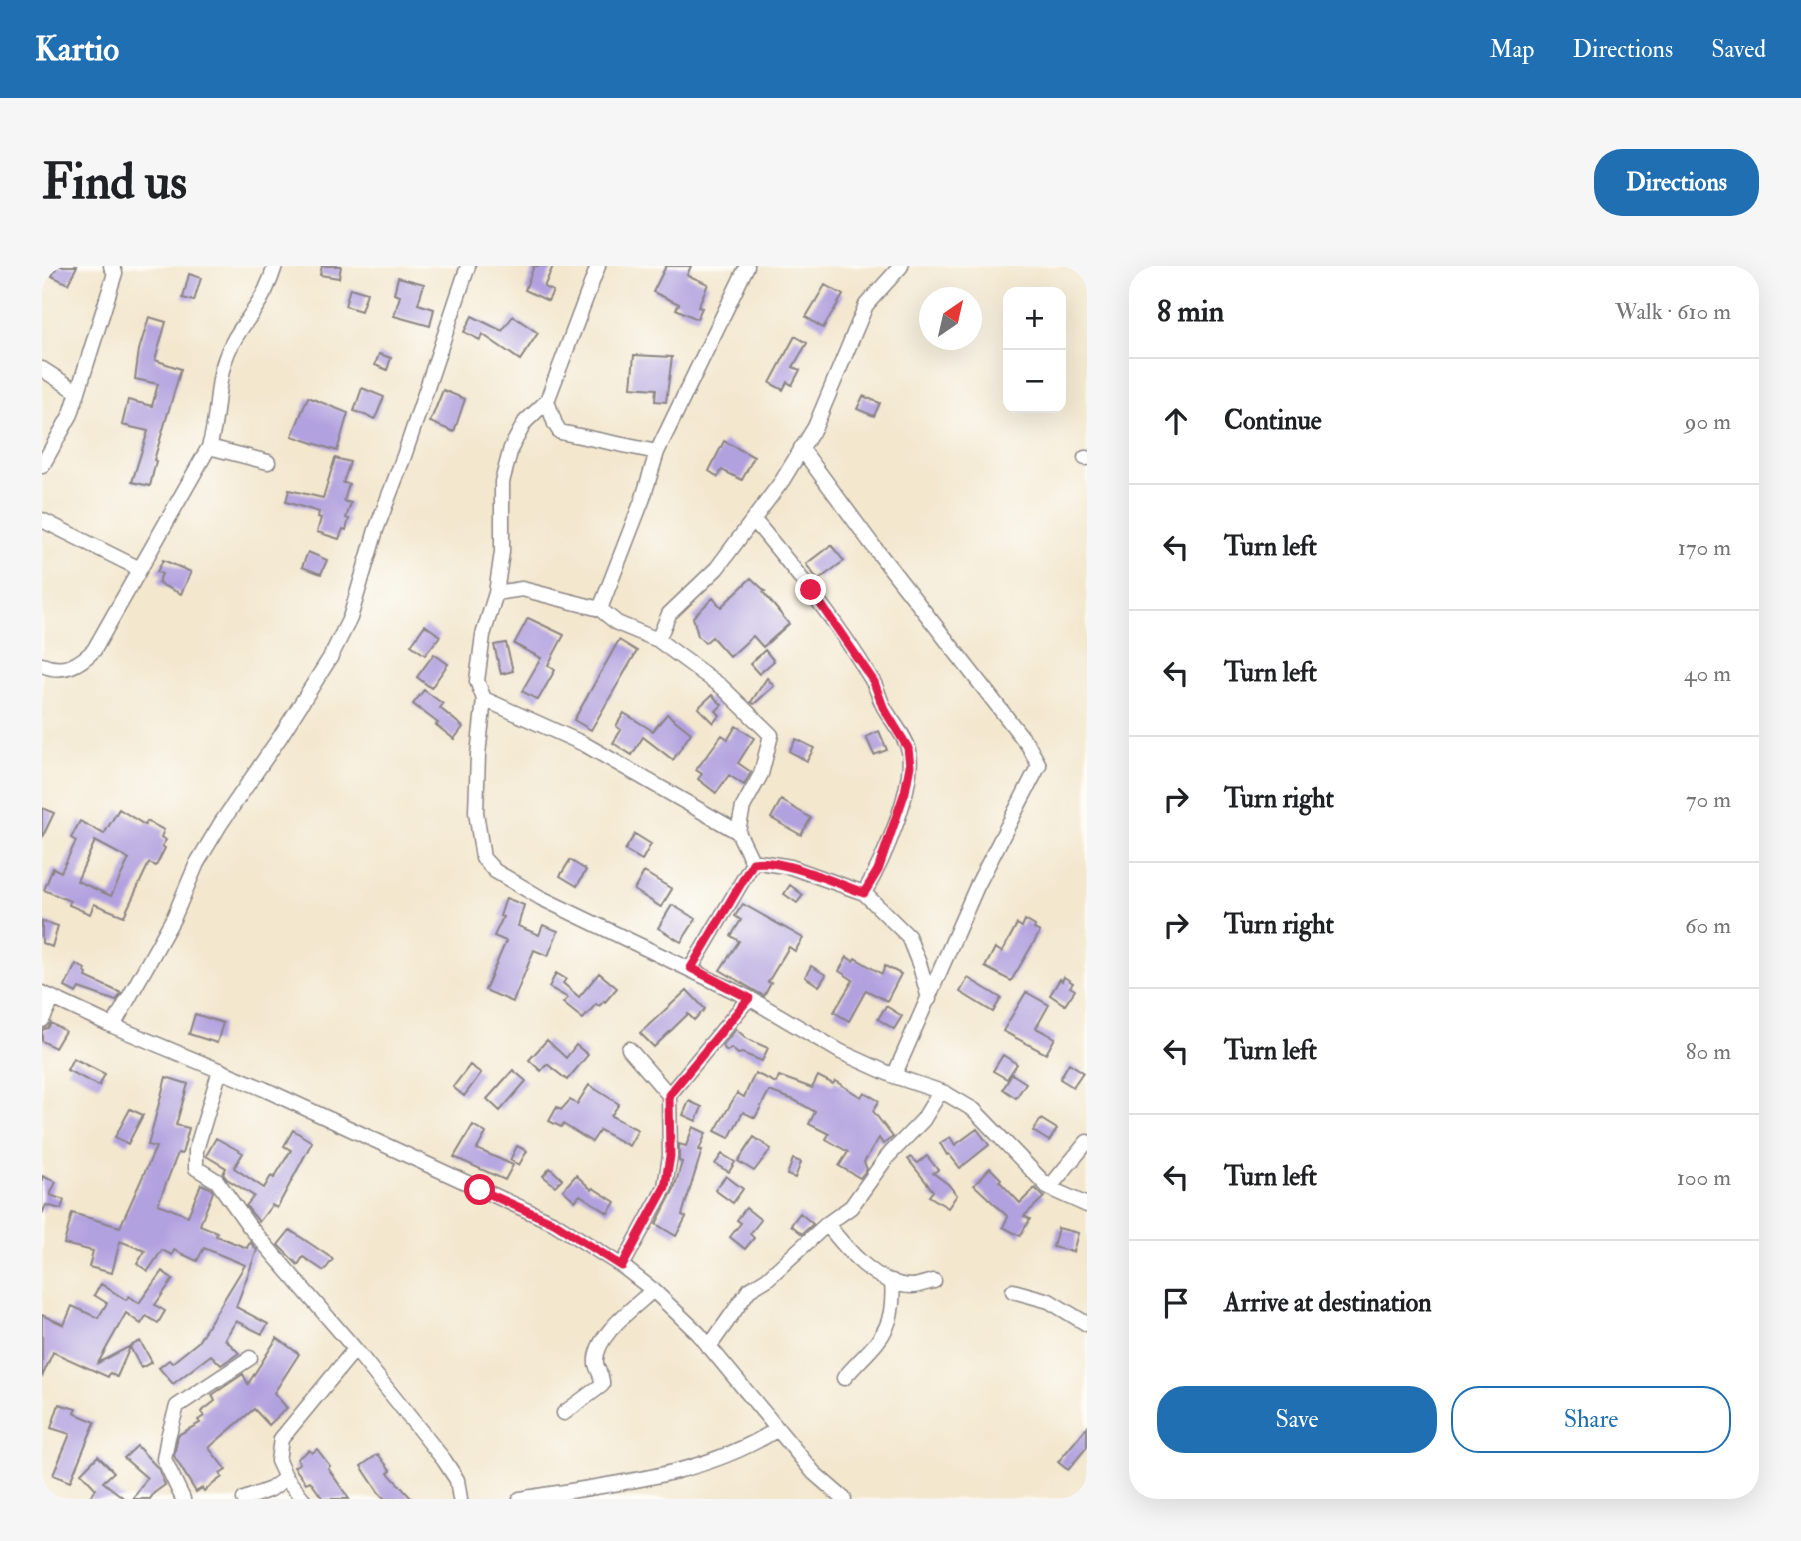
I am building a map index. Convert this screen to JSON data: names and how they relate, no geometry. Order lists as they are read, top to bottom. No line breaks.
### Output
{"north":"top right","page":{"header":"Kartio","nav":["Map","Directions","Saved"],"buttons":["Directions",["Save","Share"]],"title":"Find us","heading":["8 min","Walk · 610 m"],"map_buttons":["+","−"],"list":[["Continue","90 m"],["Turn left","170 m"],["Turn left","40 m"],["Turn right","70 m"],["Turn right","60 m"],["Turn left","80 m"],["Turn left","100 m"],"Arrive at destination"]}}
